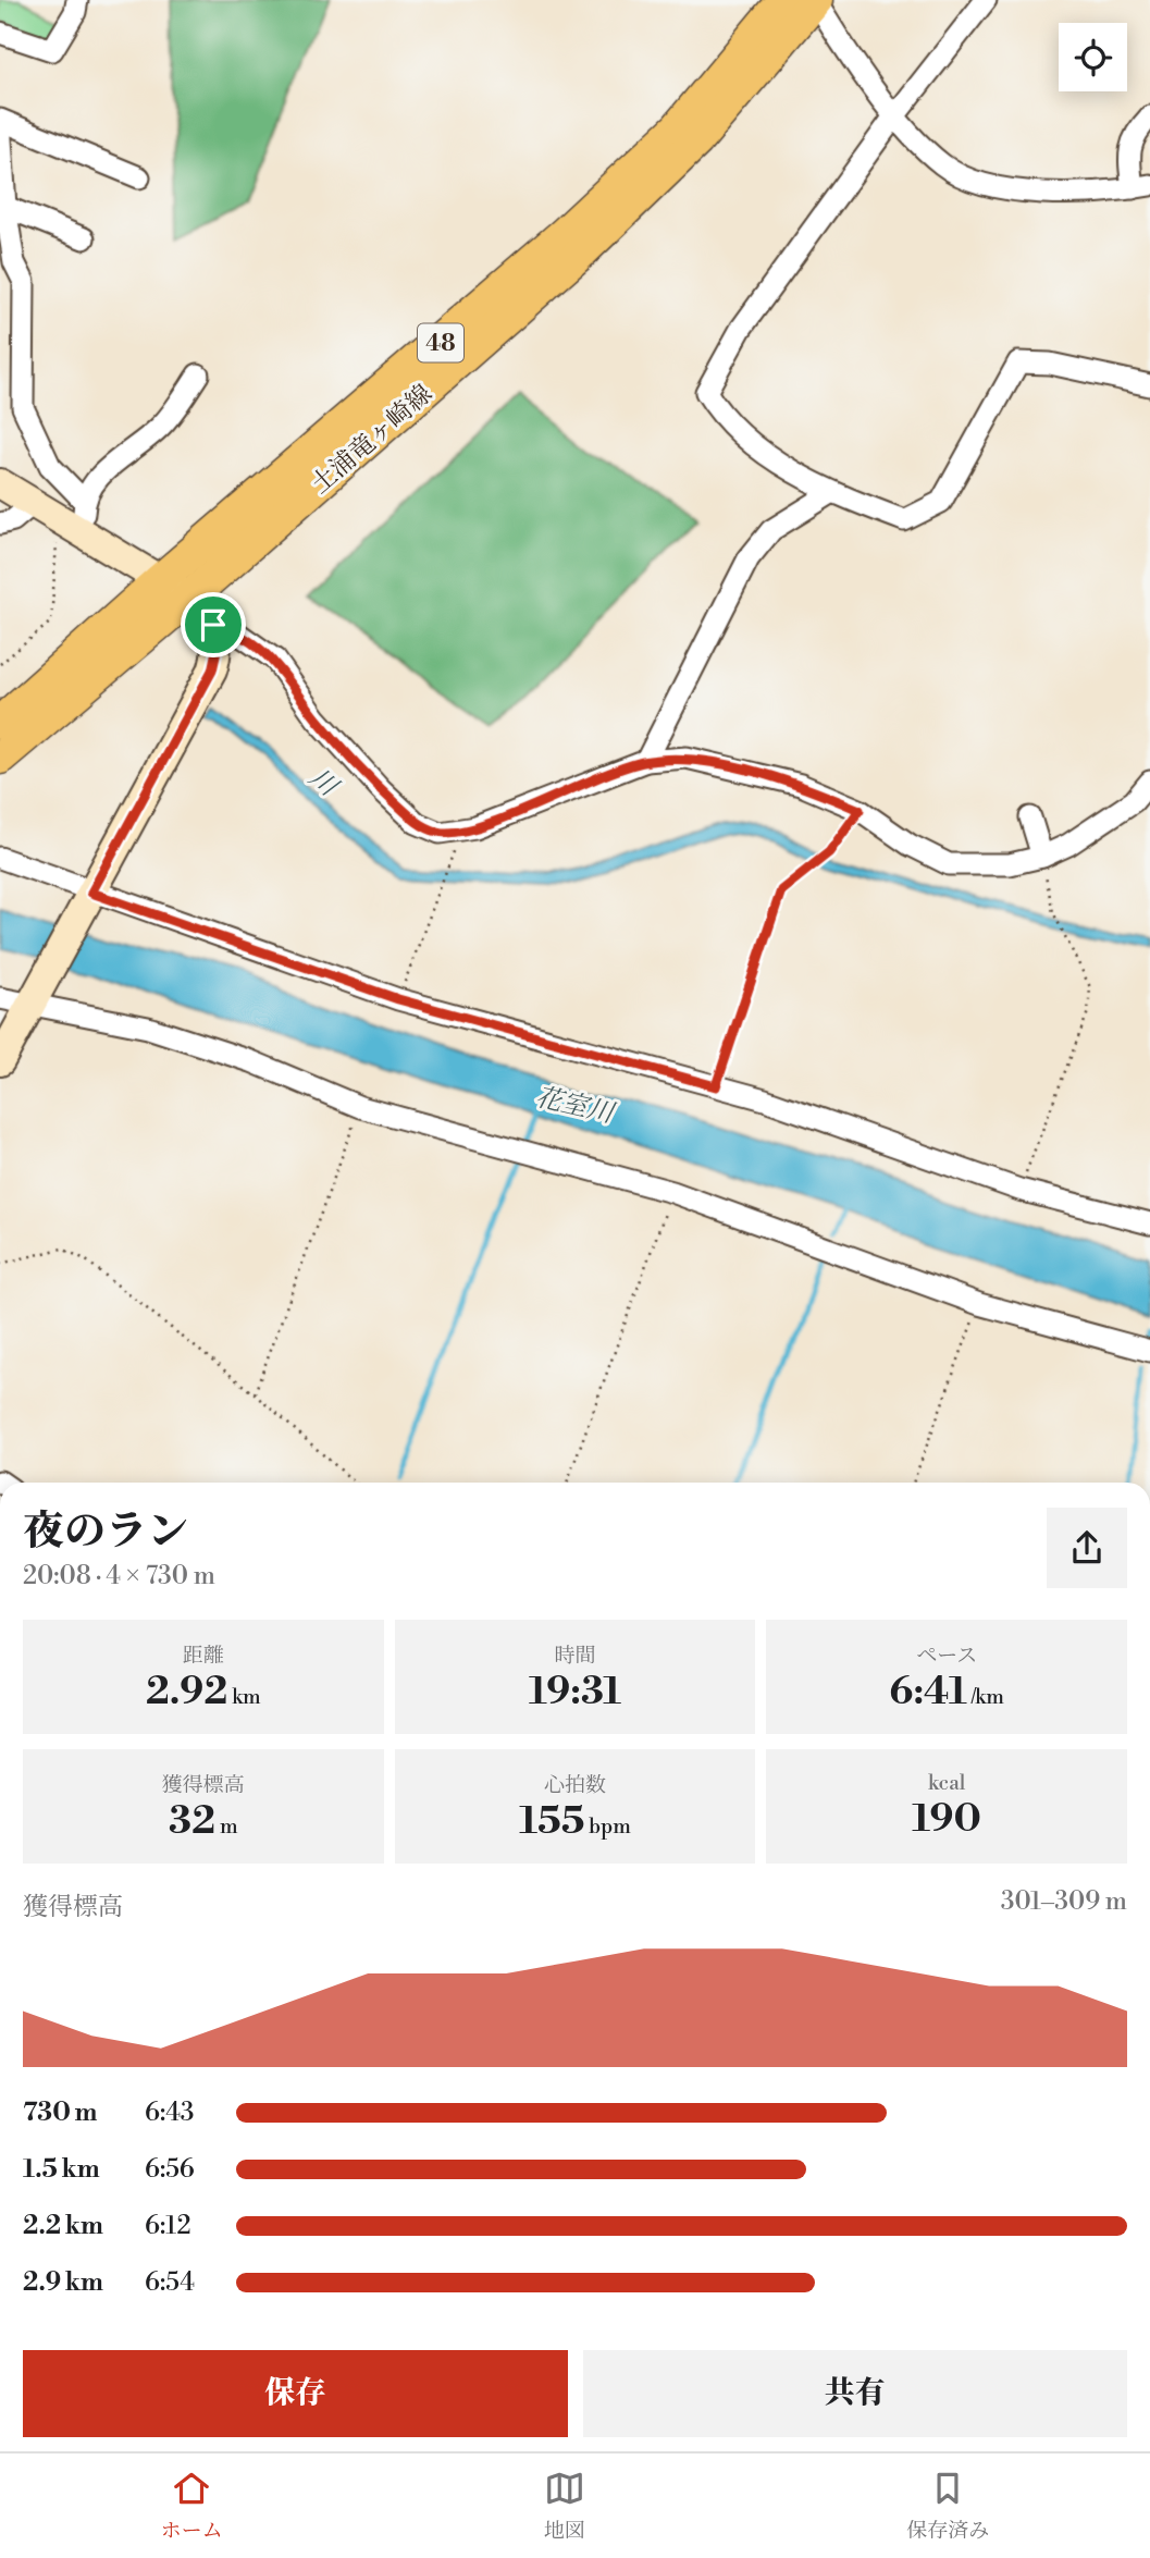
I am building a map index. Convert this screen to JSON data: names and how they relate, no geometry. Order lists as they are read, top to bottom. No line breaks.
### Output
{"streets":{"main road":["48","土浦竜ヶ崎線"]},"water":["川","花室川"],"page":{"heading":["夜のラン","20:08 · 4 × 730 m"],"stats":[["距離","2.92 km"],["時間","19:31"],["ペース","6:41 /km"],["獲得標高","32 m"],["心拍数","155 bpm"],["kcal","190"]],"chart":["獲得標高","301–309 m"],"list":[{"name":"730 m","note":"6:43"},{"name":"1.5 km","note":"6:56"},{"name":"2.2 km","note":"6:12"},{"name":"2.9 km","note":"6:54"}],"buttons":["保存","共有"],"tabs":["ホーム","地図","保存済み"]}}
